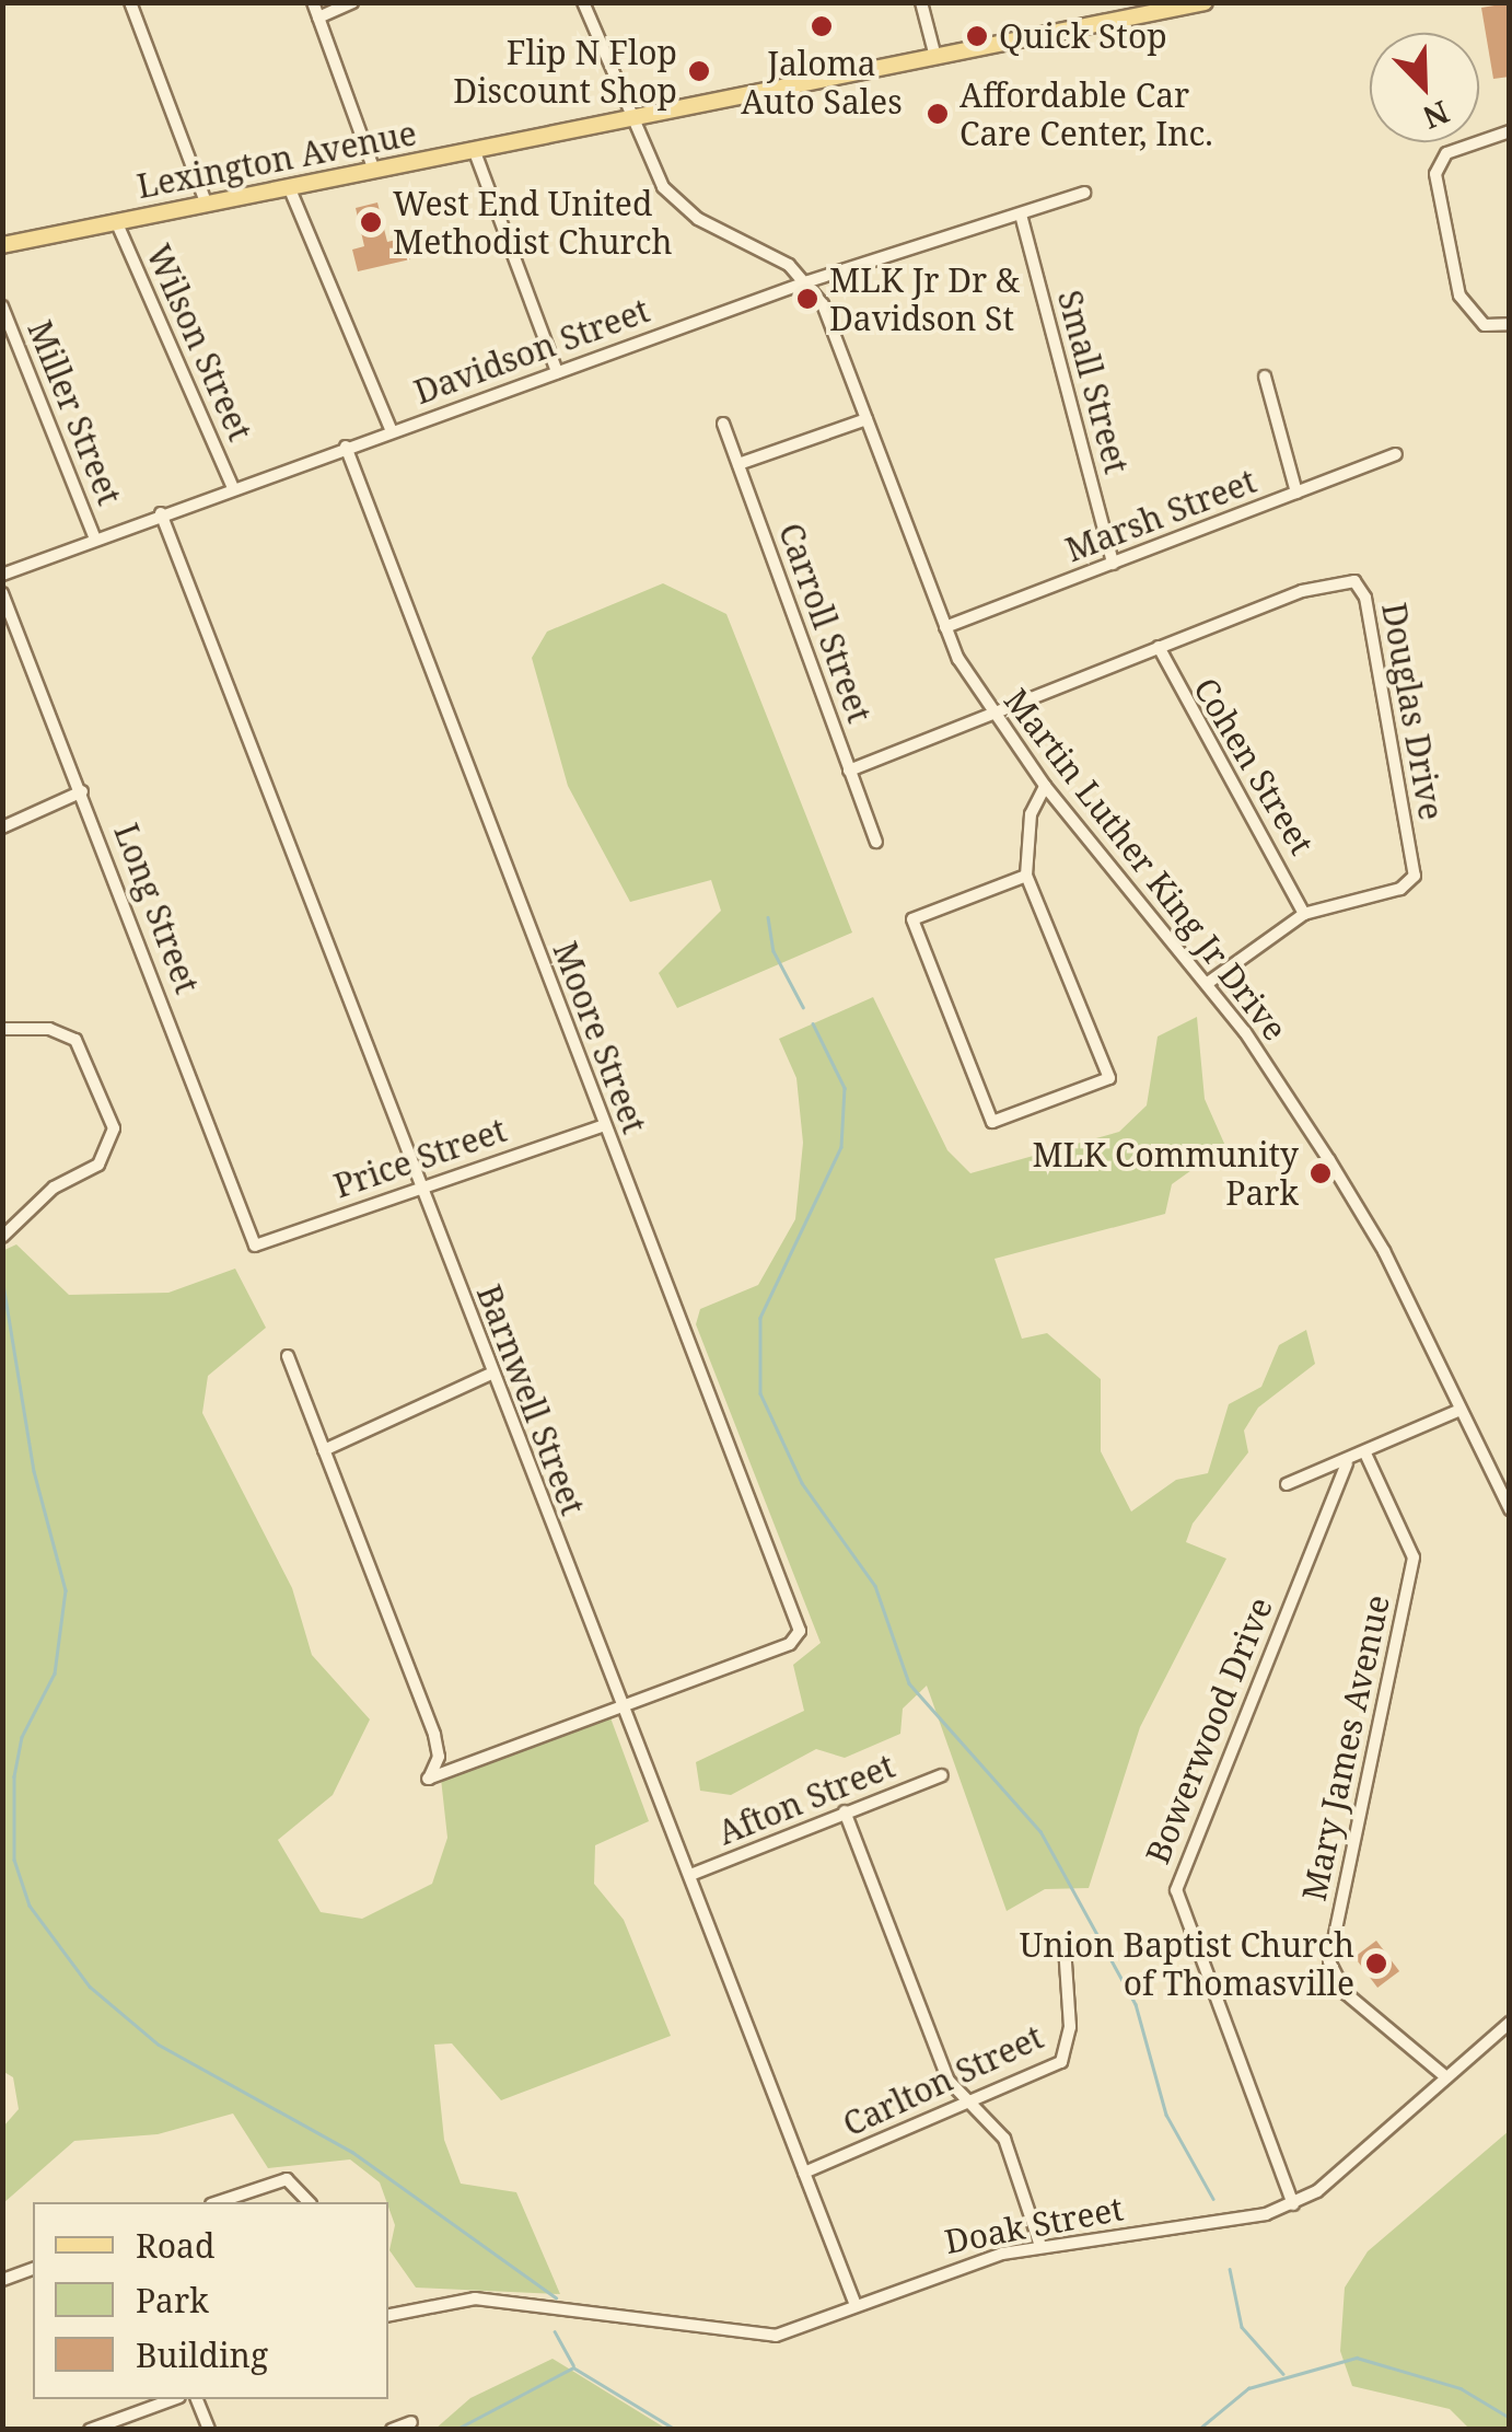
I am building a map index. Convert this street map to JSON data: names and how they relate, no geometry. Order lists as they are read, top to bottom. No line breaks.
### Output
{"streets":{"main road":["Lexington Avenue"],"street":["Wilson Street","Davidson Street","Small Street","Miller Street","Marsh Street","Carroll Street","Douglas Drive","Cohen Street","Martin Luther King Jr Drive","Long Street","Moore Street","Price Street","Barnwell Street","Bowerwood Drive","Mary James Avenue","Afton Street","Carlton Street","Doak Street"]},"crossings":[["Lexington Avenue","Wilson Street"],["Wilson Street","Davidson Street"],["Davidson Street","Small Street"],["Davidson Street","Miller Street"],["Davidson Street","Martin Luther King Jr Drive"],["Davidson Street","Moore Street"],["Davidson Street","Barnwell Street"],["Small Street","Marsh Street"],["Marsh Street","Martin Luther King Jr Drive"],["Carroll Street","Douglas Drive"],["Douglas Drive","Cohen Street"],["Douglas Drive","Martin Luther King Jr Drive"],["Long Street","Price Street"],["Moore Street","Price Street"],["Moore Street","Barnwell Street"],["Price Street","Barnwell Street"],["Barnwell Street","Afton Street"],["Barnwell Street","Carlton Street"],["Barnwell Street","Doak Street"],["Bowerwood Drive","Doak Street"],["Mary James Avenue","Doak Street"]],"places":["Jaloma Auto Sales","Quick Stop","Flip N Flop Discount Shop","Affordable Car Care Center, Inc.","West End United Methodist Church","MLK Jr Dr & Davidson St","MLK Community Park","Union Baptist Church of Thomasville"],"legend":["Road","Park","Building"],"north":"bottom right"}
